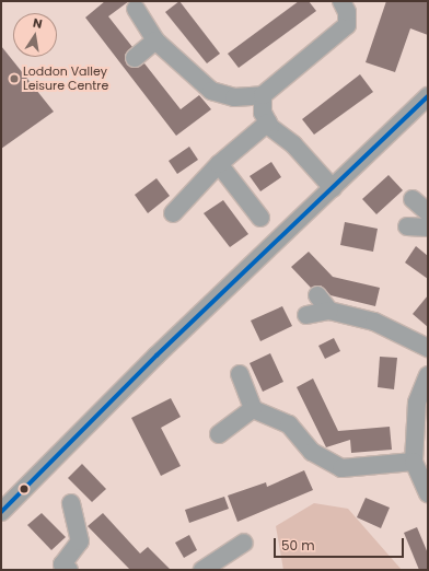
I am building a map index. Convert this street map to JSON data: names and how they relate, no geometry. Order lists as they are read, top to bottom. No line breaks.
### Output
{"places":["Loddon Valley Leisure Centre"],"scale_bar":"50 m","north":"top"}
